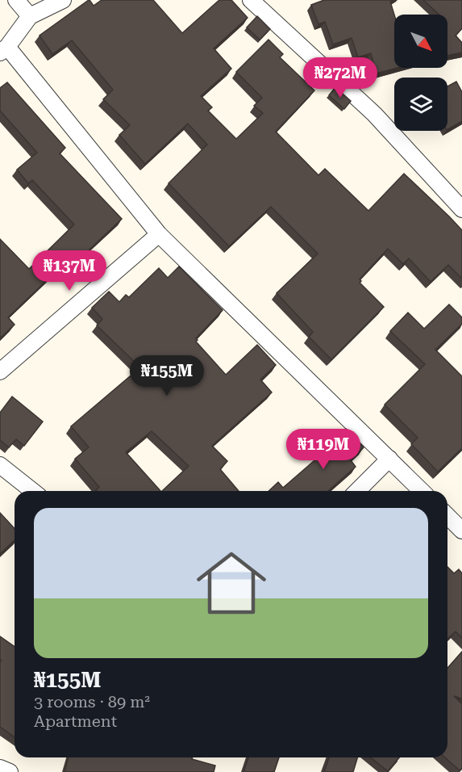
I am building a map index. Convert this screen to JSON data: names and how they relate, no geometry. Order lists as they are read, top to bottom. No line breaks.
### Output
{"north":"bottom right","page":{"price":["₦272M","₦137M","₦155M","₦119M"],"list":[{"name":"₦155M","note":"3 rooms · 89 m² · Apartment"}]}}
